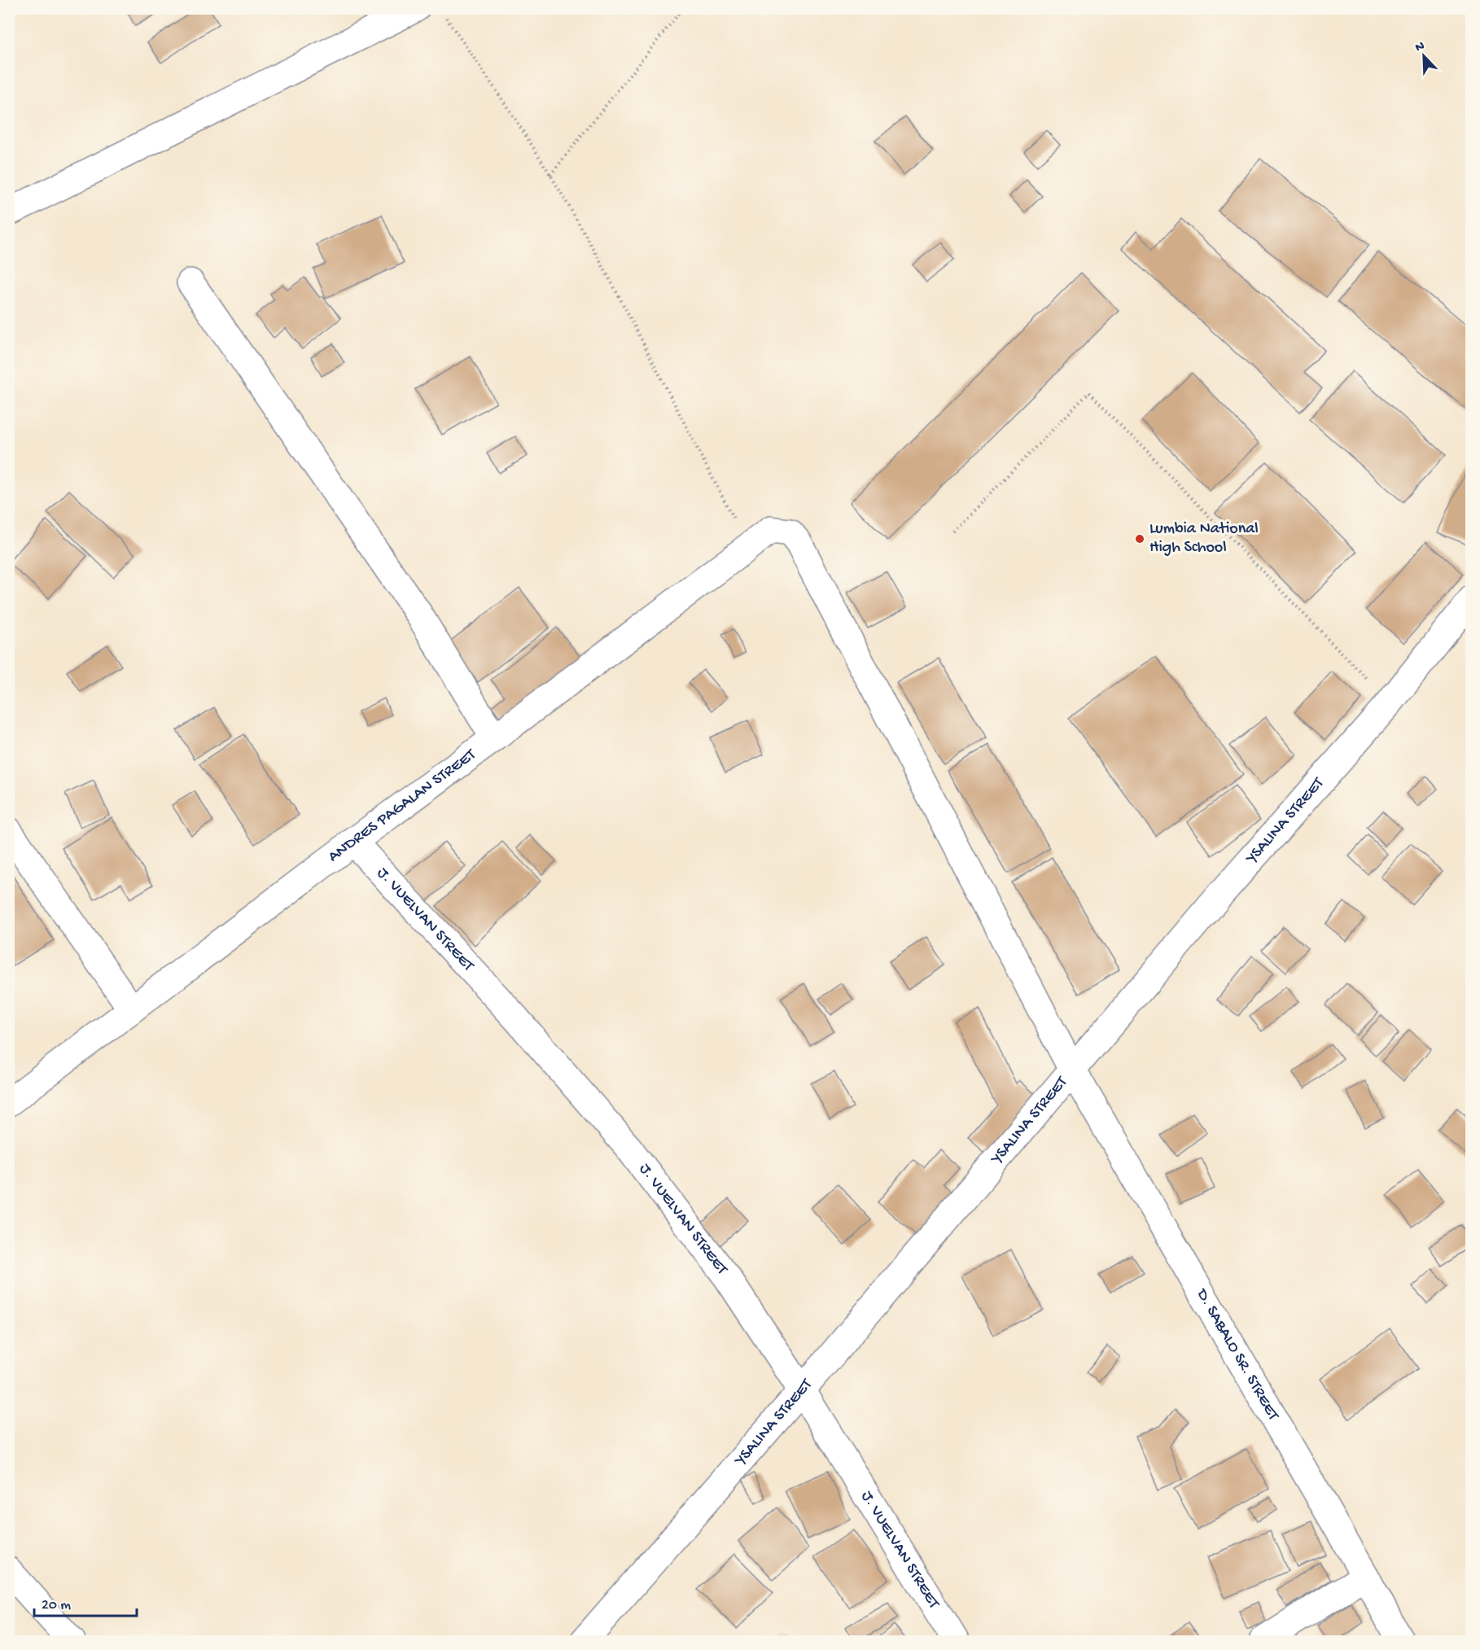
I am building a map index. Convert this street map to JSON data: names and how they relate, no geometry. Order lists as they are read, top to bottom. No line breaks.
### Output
{"streets":{"street":["ANDRES PAGALAN STREET","YSALINA STREET","J. VUELVAN STREET","D. SABALO SR. STREET"]},"crossings":[["ANDRES PAGALAN STREET","J. VUELVAN STREET"],["ANDRES PAGALAN STREET","D. SABALO SR. STREET"],["YSALINA STREET","J. VUELVAN STREET"],["YSALINA STREET","D. SABALO SR. STREET"]],"places":["Lumbia National High School"],"scale_bar":"20 m","north":"top left"}
